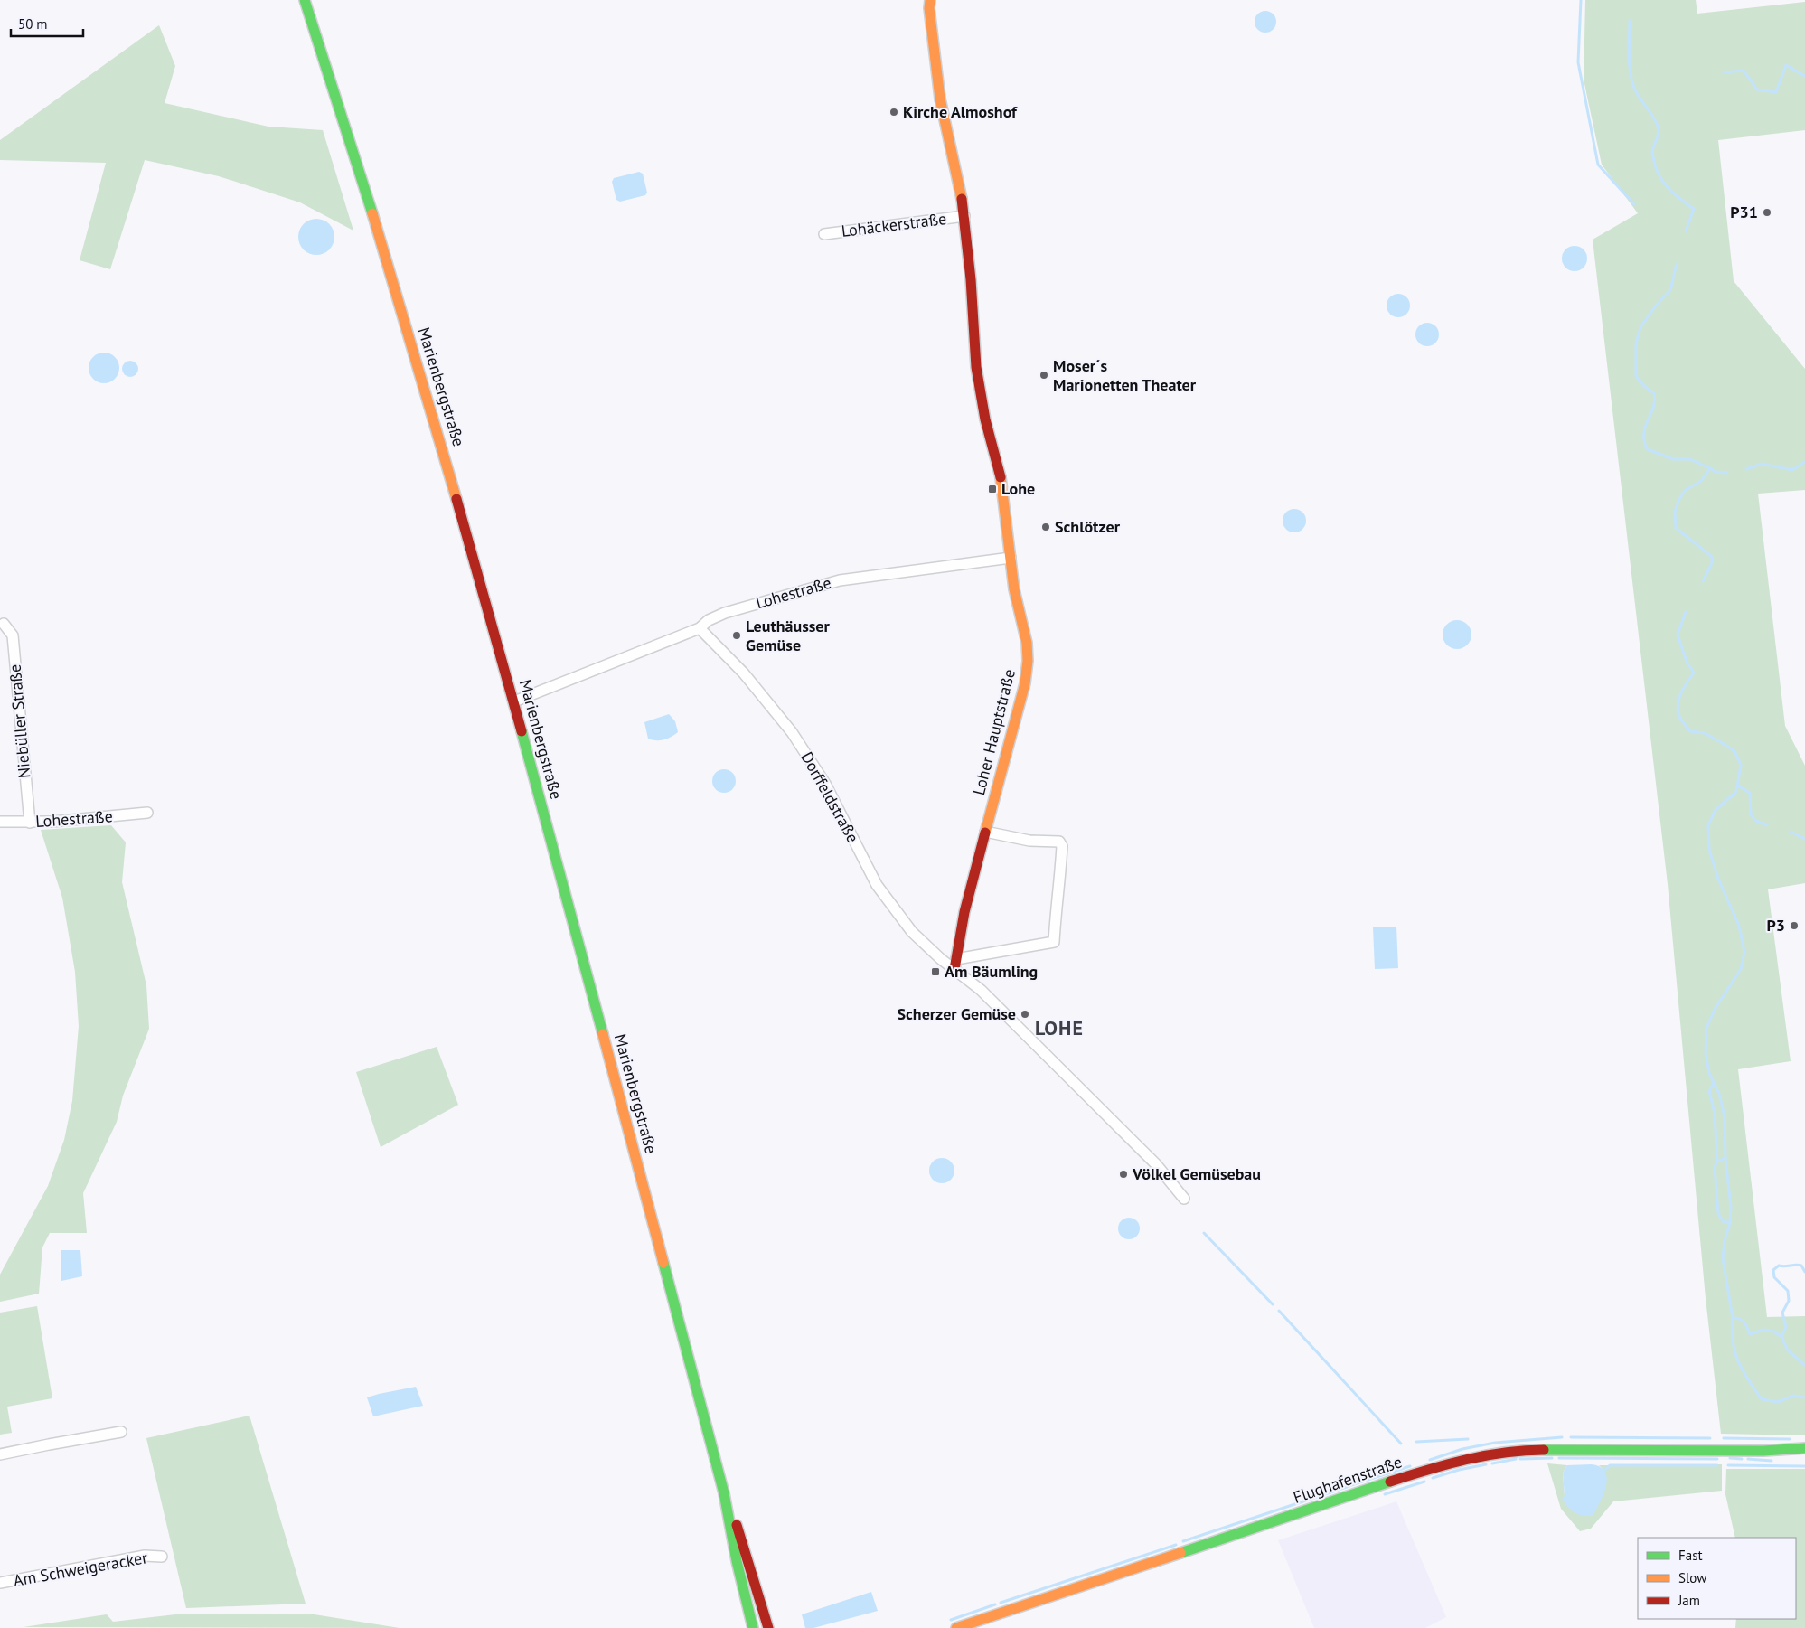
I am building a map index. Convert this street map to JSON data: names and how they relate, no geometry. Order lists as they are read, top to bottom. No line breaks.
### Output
{"streets":{"main road":["Marienbergstraße","Loher Hauptstraße","Flughafenstraße"],"street":["Lohäckerstraße","Lohestraße","Niebüller Straße","Dorffeldstraße","Am Schweigeracker"]},"crossings":[["Lohäckerstraße","Loher Hauptstraße"],["Marienbergstraße","Lohestraße"],["Lohestraße","Niebüller Straße"],["Lohestraße","Loher Hauptstraße"],["Lohestraße","Dorffeldstraße"],["Loher Hauptstraße","Dorffeldstraße"]],"districts":["LOHE"],"places":{"other":["Kirche Almoshof","P31","Moser´s Marionetten Theater","Schlötzer","Leuthäusser Gemüse","P3","Scherzer Gemüse","Völkel Gemüsebau"],"transit":["Lohe","Am Bäumling"]},"legend":["Fast","Slow","Jam"],"scale_bar":"50 m"}
